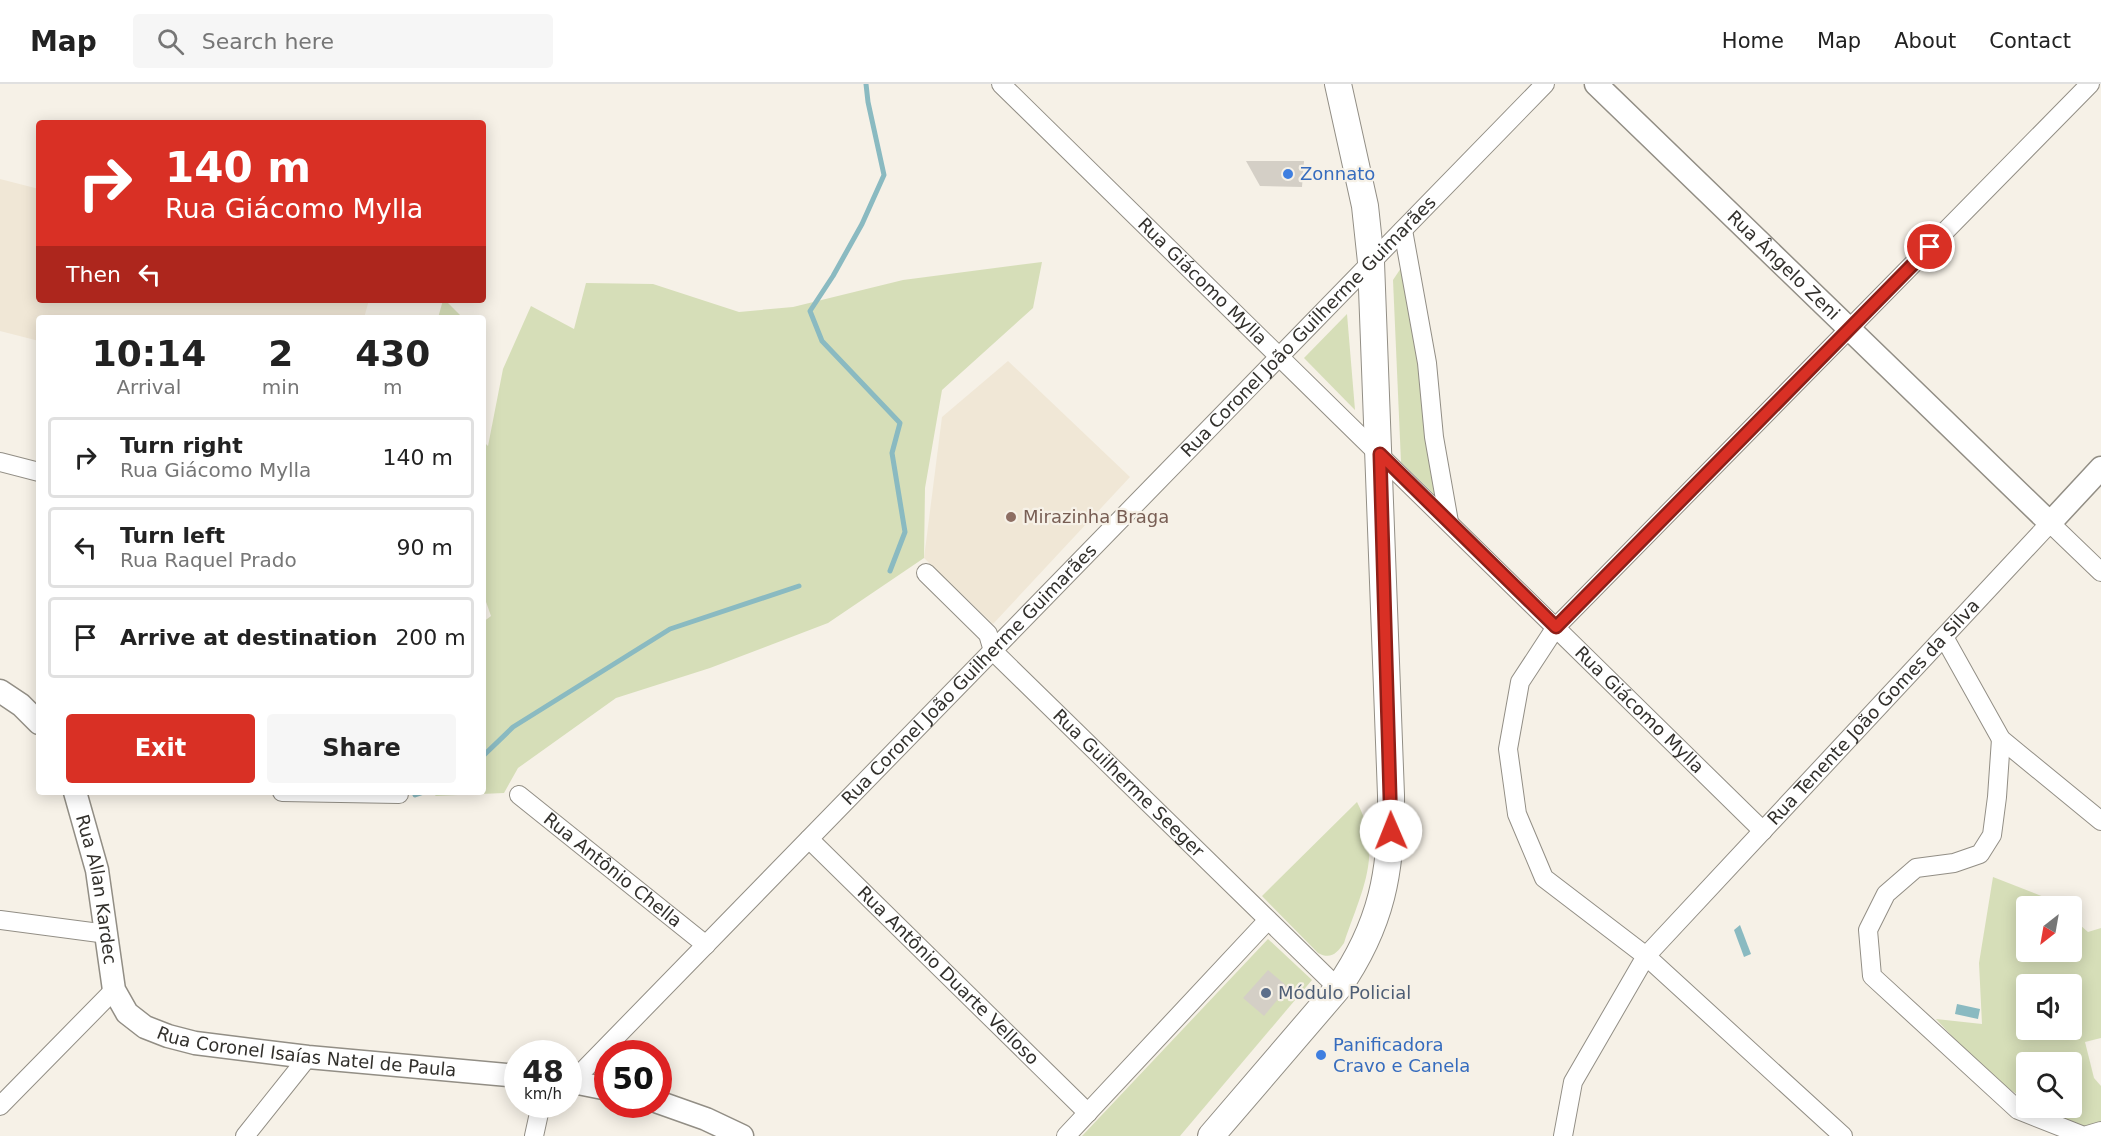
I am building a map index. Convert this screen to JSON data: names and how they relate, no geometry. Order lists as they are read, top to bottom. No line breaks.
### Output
{"streets":{"street":["Rua Ângelo Zeni","Rua Giácomo Mylla","Rua Coronel João Guilherme Guimarães","Rua Tenente João Gomes da Silva","Rua Guilherme Seeger","Rua Antônio Chella","Rua Allan Kardec","Rua Antônio Duarte Velloso","Rua Coronel Isaías Natel de Paula"]},"crossings":[["Rua Ângelo Zeni","Rua Tenente João Gomes da Silva"],["Rua Giácomo Mylla","Rua Coronel João Guilherme Guimarães"],["Rua Giácomo Mylla","Rua Tenente João Gomes da Silva"],["Rua Coronel João Guilherme Guimarães","Rua Guilherme Seeger"],["Rua Coronel João Guilherme Guimarães","Rua Antônio Chella"],["Rua Coronel João Guilherme Guimarães","Rua Antônio Duarte Velloso"],["Rua Allan Kardec","Rua Coronel Isaías Natel de Paula"]],"places":["Zonnato","Mirazinha Braga","Módulo Policial","Panificadora Cravo e Canela"],"north":"bottom left","page":{"header":"Map","search":"Search here","nav":["Home","Map","About","Contact"],"turn":["140 m","Rua Giácomo Mylla"],"then":"Then","eta":["10:14","Arrival","2","min","430","m"],"list":[{"name":"Turn right","note":"Rua Giácomo Mylla","value":"140 m"},{"name":"Turn left","note":"Rua Raquel Prado","value":"90 m"},{"name":"Arrive at destination","value":"200 m"}],"buttons":["Exit","Share"],"speed":"48 km/h","limit":"50"}}
